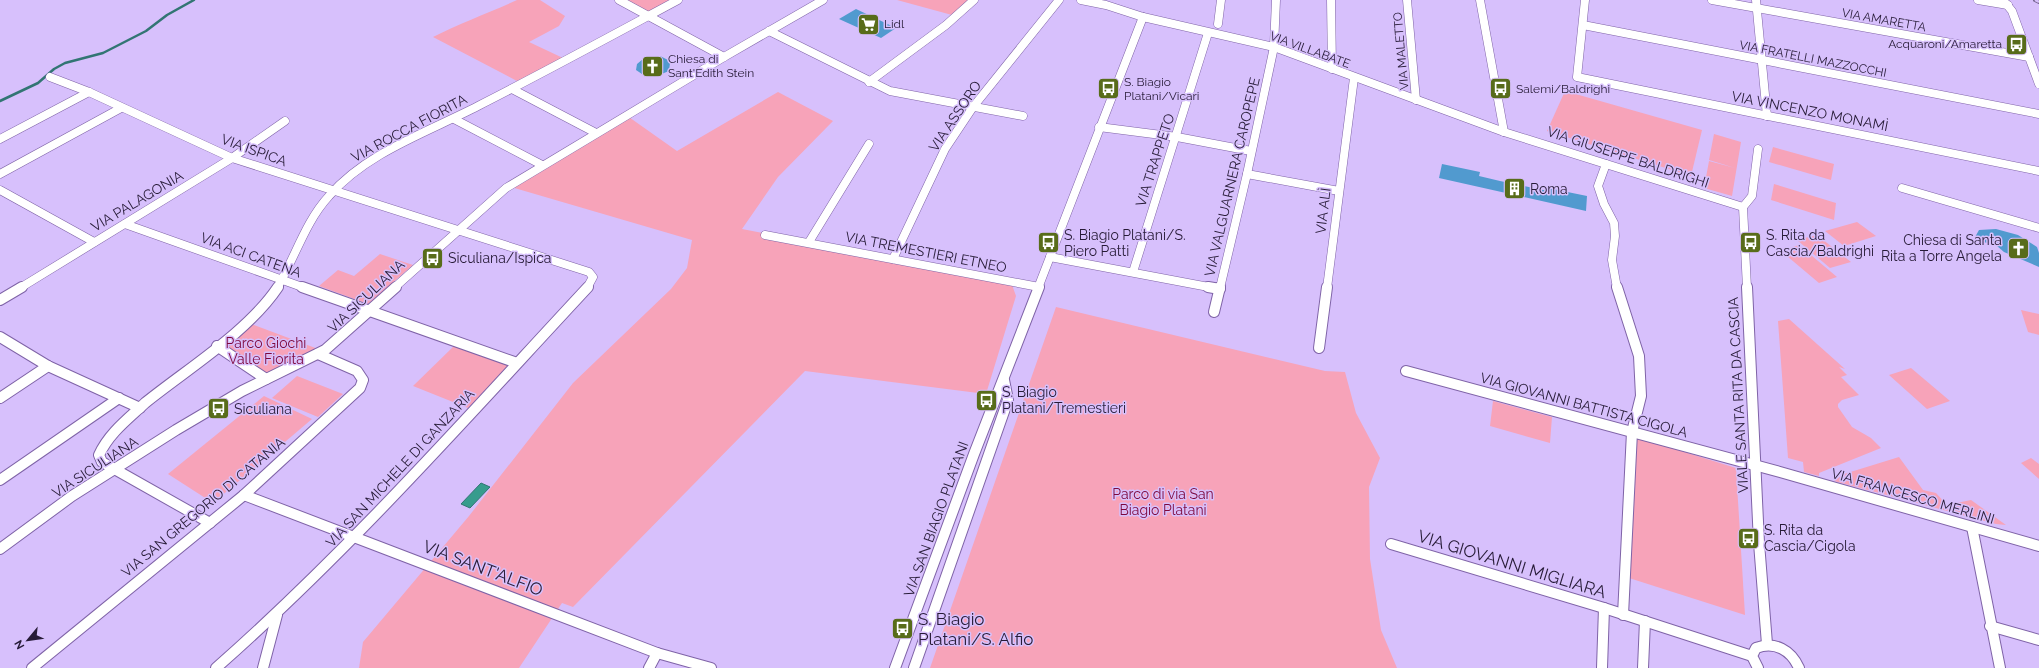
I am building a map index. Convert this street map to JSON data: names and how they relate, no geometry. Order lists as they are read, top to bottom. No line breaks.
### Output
{"streets":{"street":["VIA AMARETTA","VIA VILLABATE","VIA MALETTO","VIA FRATELLI MAZZOCCHI","VIA VINCENZO MONAMÌ","VIA ASSORO","VIA ROCCA FIORITA","VIA ISPICA","VIA GIUSEPPE BALDRIGHI","VIA TRAPPETO","VIA VALGUARNERA CAROPEPE","VIA PALAGONIA","VIA ALÌ","VIA TREMESTIERI ETNEO","VIA ACI CATENA","VIA SICULIANA","VIALE SANTA RITA DA CASCIA","VIA GIOVANNI BATTISTA CIGOLA","VIA SAN MICHELE DI GANZARIA","VIA FRANCESCO MERLINI","VIA SAN GREGORIO DI CATANIA","VIA SAN BIAGIO PLATANI","VIA GIOVANNI MIGLIARA","VIA SANT'ALFIO"]},"crossings":[["VIA VILLABATE","VIA MALETTO"],["VIA VILLABATE","VIA GIUSEPPE BALDRIGHI"],["VIA VILLABATE","VIA TRAPPETO"],["VIA VILLABATE","VIA VALGUARNERA CAROPEPE"],["VIA VILLABATE","VIA ALÌ"],["VIA VILLABATE","VIA SAN BIAGIO PLATANI"],["VIA FRATELLI MAZZOCCHI","VIA VINCENZO MONAMÌ"],["VIA ASSORO","VIA TREMESTIERI ETNEO"],["VIA ROCCA FIORITA","VIA ISPICA"],["VIA ROCCA FIORITA","VIA ACI CATENA"],["VIA ISPICA","VIA PALAGONIA"],["VIA ISPICA","VIA SICULIANA"],["VIA ISPICA","VIA SAN MICHELE DI GANZARIA"],["VIA GIUSEPPE BALDRIGHI","VIALE SANTA RITA DA CASCIA"],["VIA PALAGONIA","VIA ACI CATENA"],["VIA TREMESTIERI ETNEO","VIA SAN BIAGIO PLATANI"],["VIA ACI CATENA","VIA SICULIANA"],["VIA ACI CATENA","VIA SAN MICHELE DI GANZARIA"],["VIA SICULIANA","VIA SAN GREGORIO DI CATANIA"],["VIALE SANTA RITA DA CASCIA","VIA GIOVANNI BATTISTA CIGOLA"],["VIA GIOVANNI BATTISTA CIGOLA","VIA FRANCESCO MERLINI"],["VIA SAN MICHELE DI GANZARIA","VIA SANT'ALFIO"],["VIA SAN GREGORIO DI CATANIA","VIA SANT'ALFIO"]],"parks":["Parco Giochi Valle Fiorita","Parco di via San Biagio Platani"],"places":{"supermarket":["Lidl"],"bus stop":["Acquaroni/Amaretta","S. Biagio Platani/Vicari","Salemi/Baldrighi","S. Biagio Platani/S. Piero Patti","S. Rita da Cascia/Baldrighi","Siculiana/Ispica","S. Biagio Platani/Tremestieri","Siculiana","S. Rita da Cascia/Cigola","S. Biagio Platani/S. Alfio"],"church":["Chiesa di Sant'Edith Stein","Chiesa di Santa Rita a Torre Angela"],"building":["Roma"]},"north":"bottom left"}
